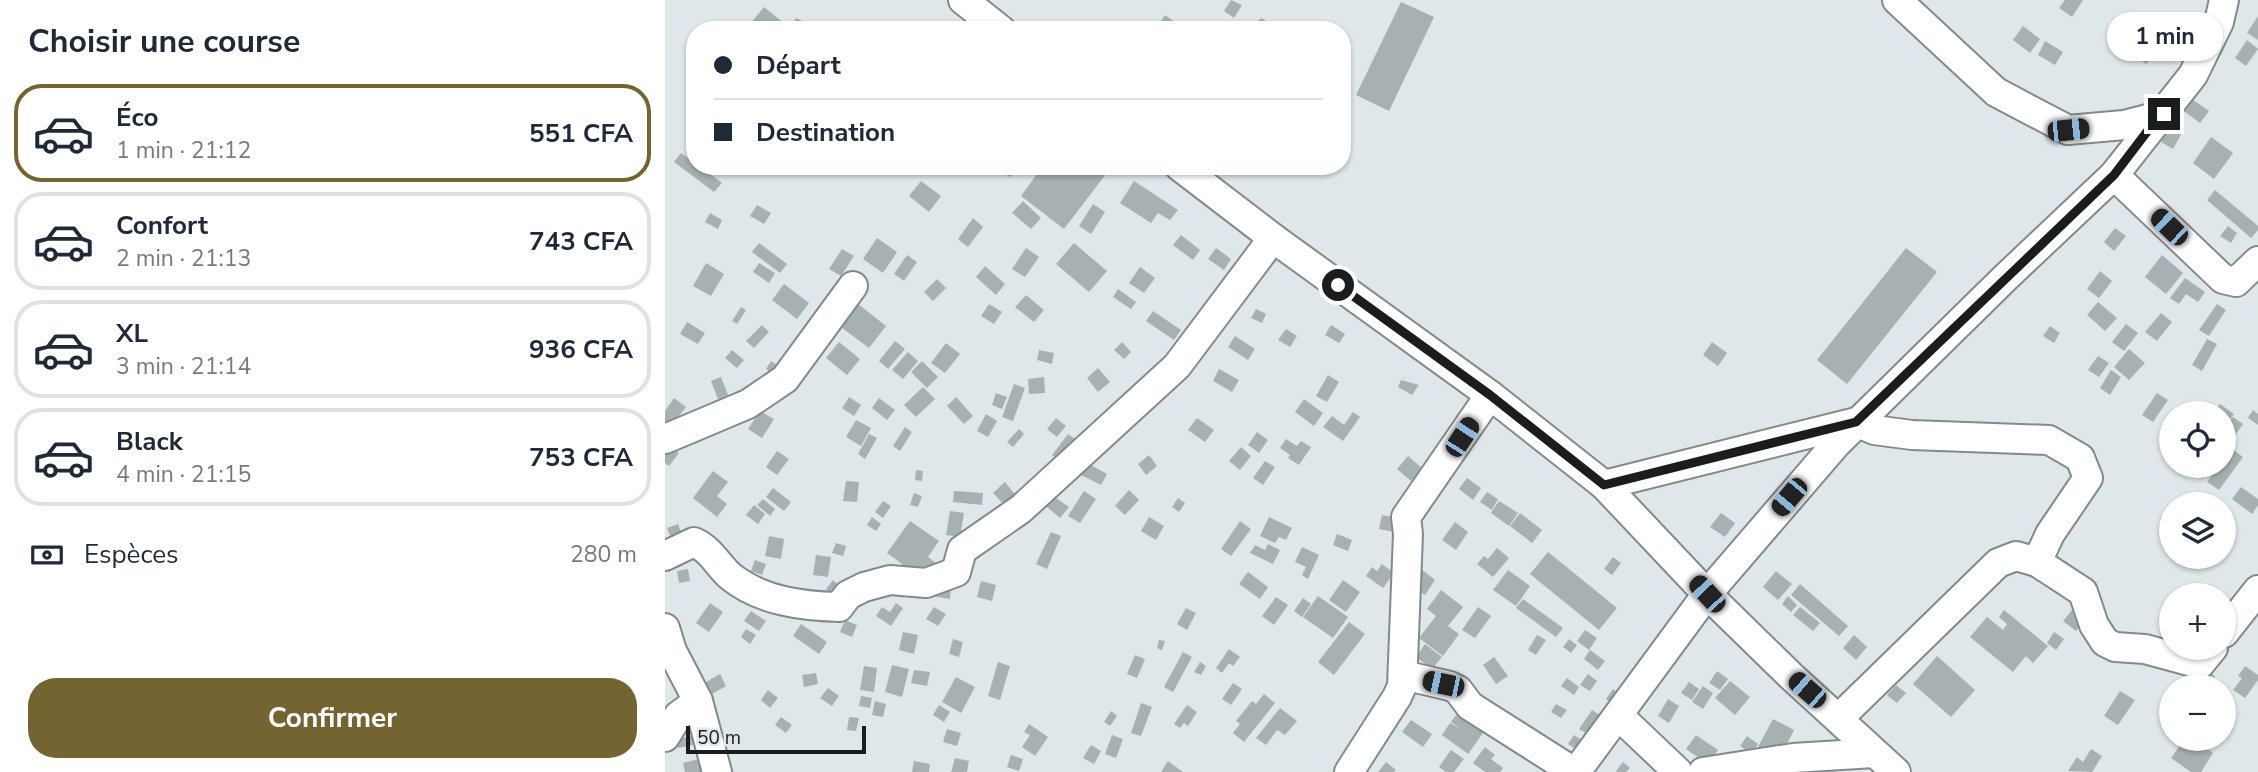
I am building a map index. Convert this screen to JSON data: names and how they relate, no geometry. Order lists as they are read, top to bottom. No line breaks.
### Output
{"scale_bar":"50 m","page":{"heading":"Choisir une course","bubble":"1 min","banner":["Départ","Destination"],"list":[{"name":"Éco","note":"1 min · 21:12","value":"551 CFA"},{"name":"Confort","note":"2 min · 21:13","value":"743 CFA"},{"name":"XL","note":"3 min · 21:14","value":"936 CFA"},{"name":"Black","note":"4 min · 21:15","value":"753 CFA"}],"map_buttons":["+","−"],"pay":["Espèces","280 m"],"buttons":"Confirmer","scale":"50 m"}}
